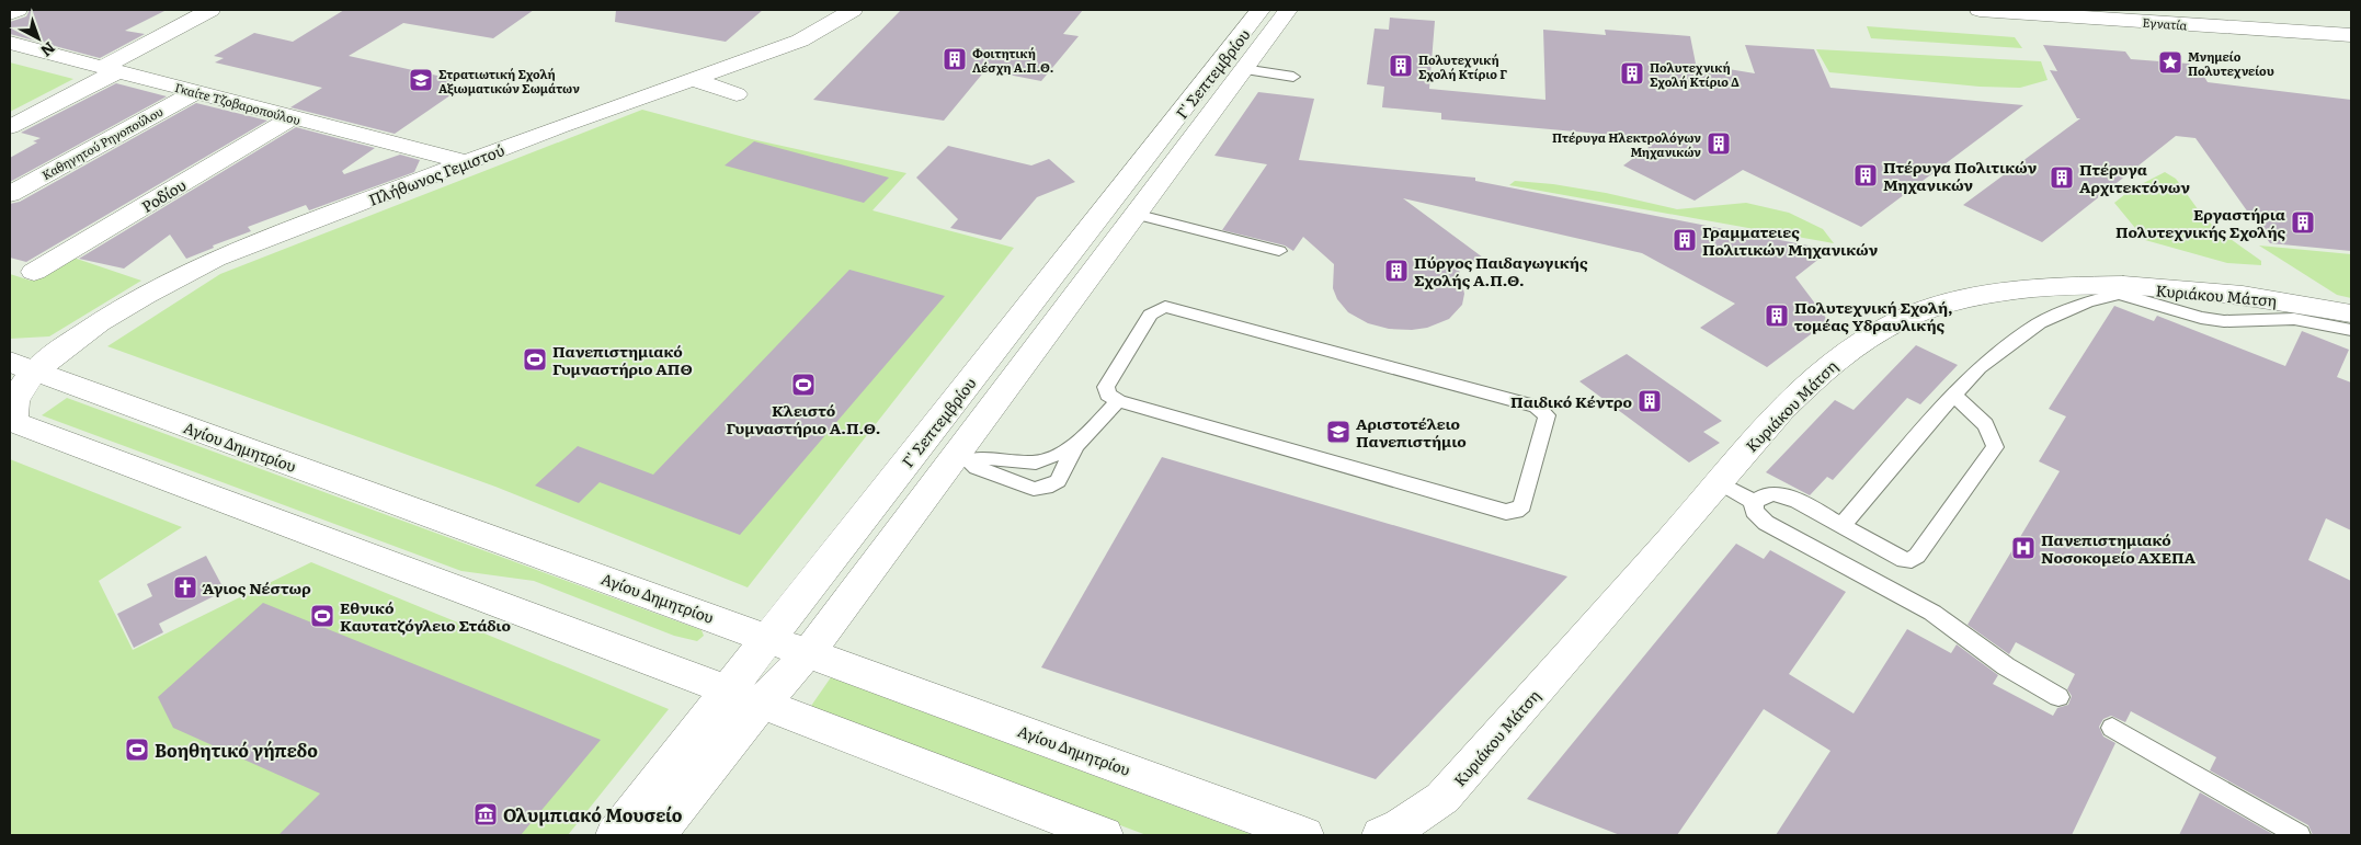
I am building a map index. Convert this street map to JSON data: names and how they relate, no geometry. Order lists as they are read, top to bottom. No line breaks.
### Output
{"streets":{"main road":["Εγνατία","Γ' Σεπτεμβρίου","Γκαίτε Τζοβαροπούλου","Καθηγητού Ρηγοπούλου","Πλήθωνος Γεμιστού","Ροδίου","Κυριάκου Μάτση","Αγίου Δημητρίου"]},"crossings":[["Γ' Σεπτεμβρίου","Αγίου Δημητρίου"],["Γκαίτε Τζοβαροπούλου","Καθηγητού Ρηγοπούλου"],["Γκαίτε Τζοβαροπούλου","Πλήθωνος Γεμιστού"],["Γκαίτε Τζοβαροπούλου","Ροδίου"],["Πλήθωνος Γεμιστού","Αγίου Δημητρίου"]],"places":{"building":["Φοιτητική Λέσχη Α.Π.Θ.","Πολυτεχνική Σχολή Κτίριο Γ","Πολυτεχνική Σχολή Κτίριο Δ","Πτέρυγα Ηλεκτρολόγων Μηχανικών","Πτέρυγα Πολιτικών Μηχανικών","Πτέρυγα Αρχιτεκτόνων","Εργαστήρια Πολυτεχνικής Σχολής","Γραμματειες Πολιτικών Μηχανικών","Πύργος Παιδαγωγικής Σχολής Α.Π.Θ.","Πολυτεχνική Σχολή, τομέας Yδραυλικής","Παιδικό Κέντρο"],"place":["Μνημείο Πολυτεχνείου"],"school or university":["Στρατιωτική Σχολή Αξιωματικών Σωμάτων","Αριστοτέλειο Πανεπιστήμιο"],"sports":["Πανεπιστημιακό Γυμναστήριο ΑΠΘ","Κλειστό Γυμναστήριο Α.Π.Θ.","Εθνικό Καυτατζόγλειο Στάδιο","Βοηθητικό γήπεδο"],"hospital":["Πανεπιστημιακό Νοσοκομείο ΑΧΕΠΑ"],"church":["Άγιος Νέστωρ"],"museum":["Ολυμπιακό Μουσείο"]},"north":"bottom right"}
